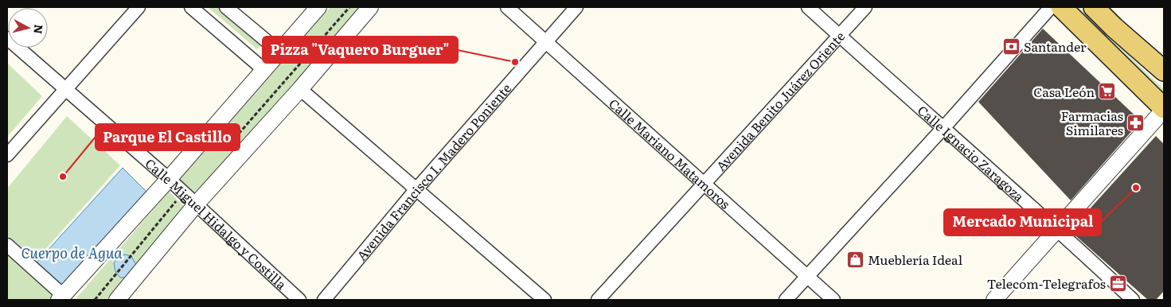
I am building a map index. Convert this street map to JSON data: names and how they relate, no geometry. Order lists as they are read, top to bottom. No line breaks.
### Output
{"streets":{"street":["Avenida Benito Juárez Oriente","Calle Ignacio Zaragoza","Calle Mariano Matamoros","Avenida Francisco I. Madero Poniente","Calle Miguel Hidalgo y Costilla"]},"crossings":[["Avenida Benito Juárez Oriente","Calle Ignacio Zaragoza"],["Avenida Benito Juárez Oriente","Calle Mariano Matamoros"],["Calle Mariano Matamoros","Avenida Francisco I. Madero Poniente"]],"water":["Cuerpo de Agua"],"places":{"bank":["Santander"],"other":["Pizza \"Vaquero Burguer\"","Parque El Castillo","Mercado Municipal"],"supermarket":["Casa León"],"pharmacy":["Farmacias Similares"],"shop":["Mueblería Ideal"],"office":["Telecom-Telegrafos"]},"north":"right"}
